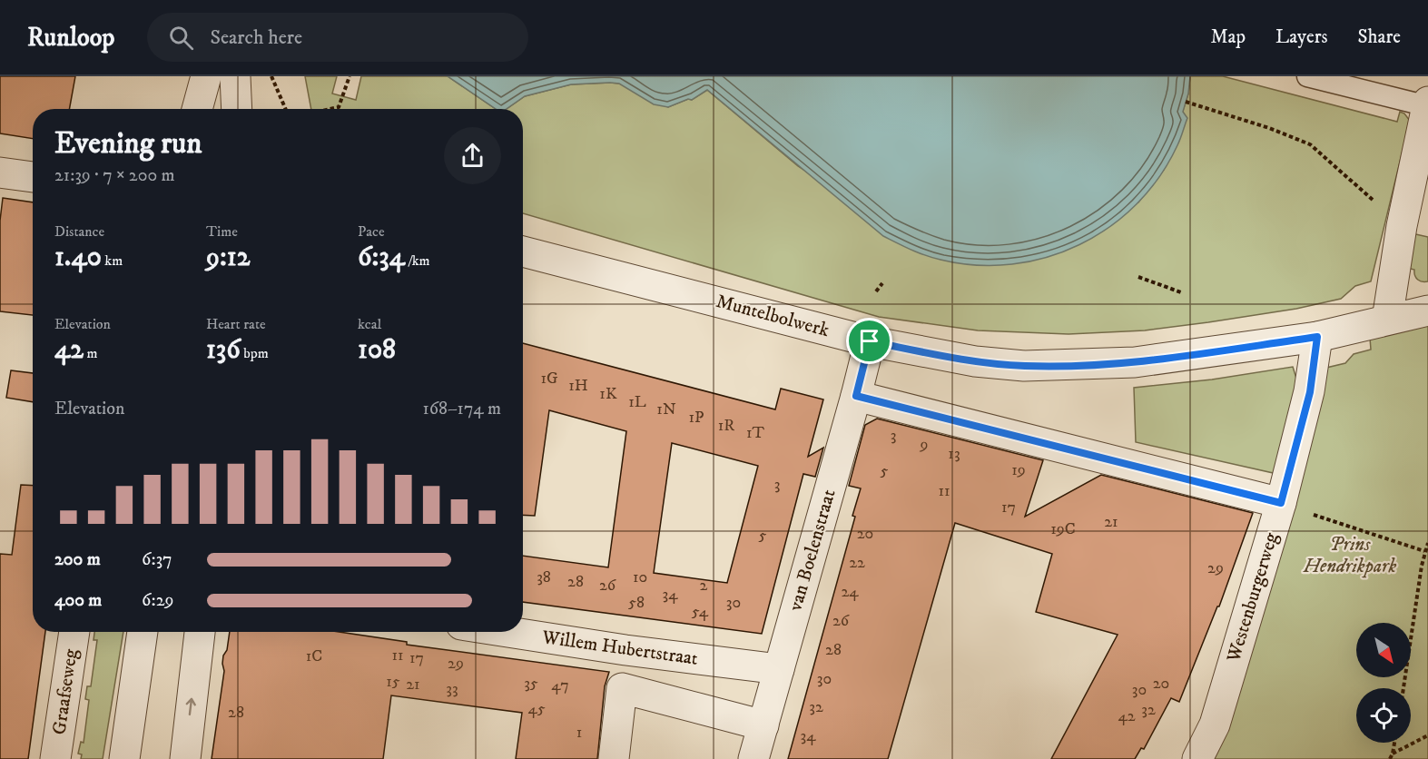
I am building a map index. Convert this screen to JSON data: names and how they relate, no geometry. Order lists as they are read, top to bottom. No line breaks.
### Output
{"streets":{"street":["Muntelbolwerk","van Boelenstraat","Westenburgerweg","Willem Hubertstraat","Graafseweg"]},"crossings":[["Muntelbolwerk","van Boelenstraat"],["Muntelbolwerk","Westenburgerweg"],["van Boelenstraat","Willem Hubertstraat"]],"parks":["Prins Hendrikpark"],"house_numbers":["1G","1H","1K","1L","1N","1P","1R","1T","3","9","13","19","5","3","11","17","21","19C","20","5","22","29","38","10","28","26","2","24","34","58","30","54","26","28","11","1C","17","29","30","15","35","20","21","47","33","30","32","45","32","28","42","1","34"],"north":"bottom right","page":{"header":"Runloop","search":"Search here","nav":["Map","Layers","Share"],"heading":["Evening run","21:39 · 7 × 200 m"],"stats":[["Distance","1.40 km"],["Time","9:12"],["Pace","6:34 /km"],["Elevation","42 m"],["Heart rate","136 bpm"],["kcal","108"]],"chart":["Elevation","168–174 m"],"list":[{"name":"200 m","note":"6:37"},{"name":"400 m","note":"6:29"}]}}
